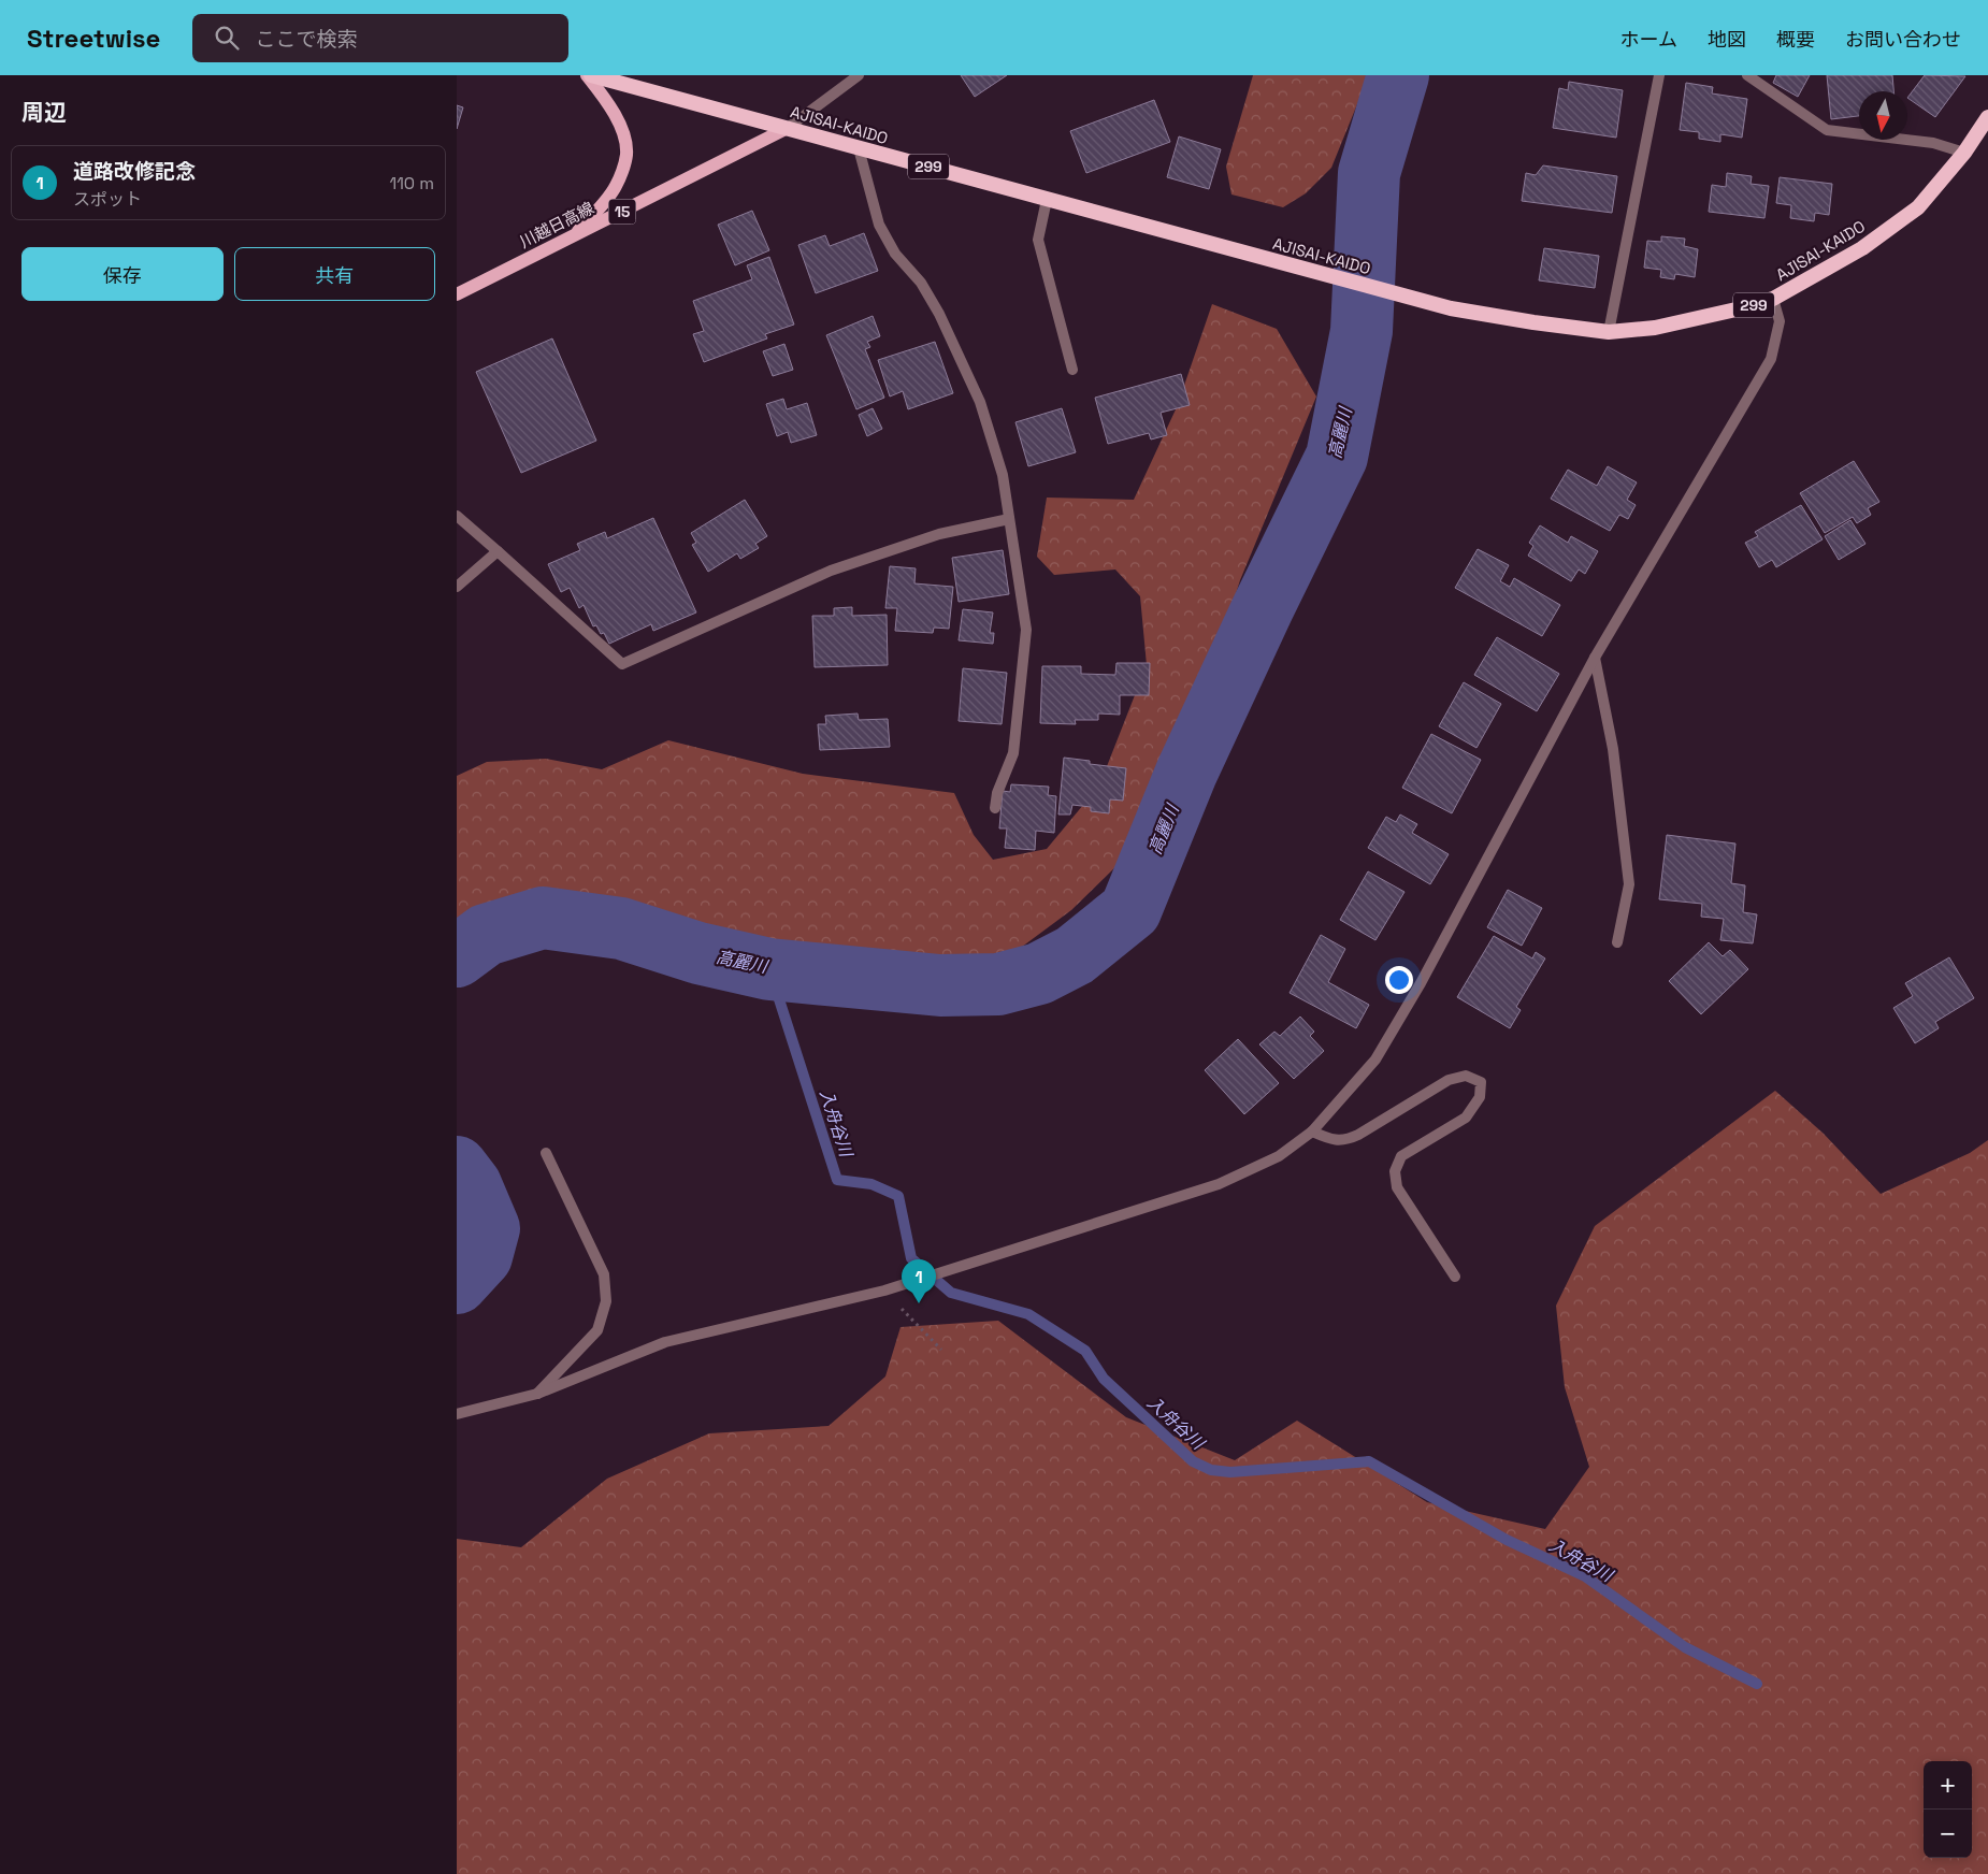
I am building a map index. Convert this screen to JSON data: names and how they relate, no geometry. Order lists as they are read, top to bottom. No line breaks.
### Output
{"streets":{"highway":["AJISAI-KAIDO","299"],"main road":["15","川越日高線"]},"crossings":[["AJISAI-KAIDO","川越日高線"]],"water":["高麗川","入舟谷川"],"north":"bottom","page":{"header":"Streetwise","search":"ここで検索","nav":["ホーム","地図","概要","お問い合わせ"],"heading":"周辺","list":[{"mark":"1","name":"道路改修記念","note":"スポット","value":"110 m"}],"buttons":["保存","共有"],"pins":"1","map_buttons":["+","−"]}}
